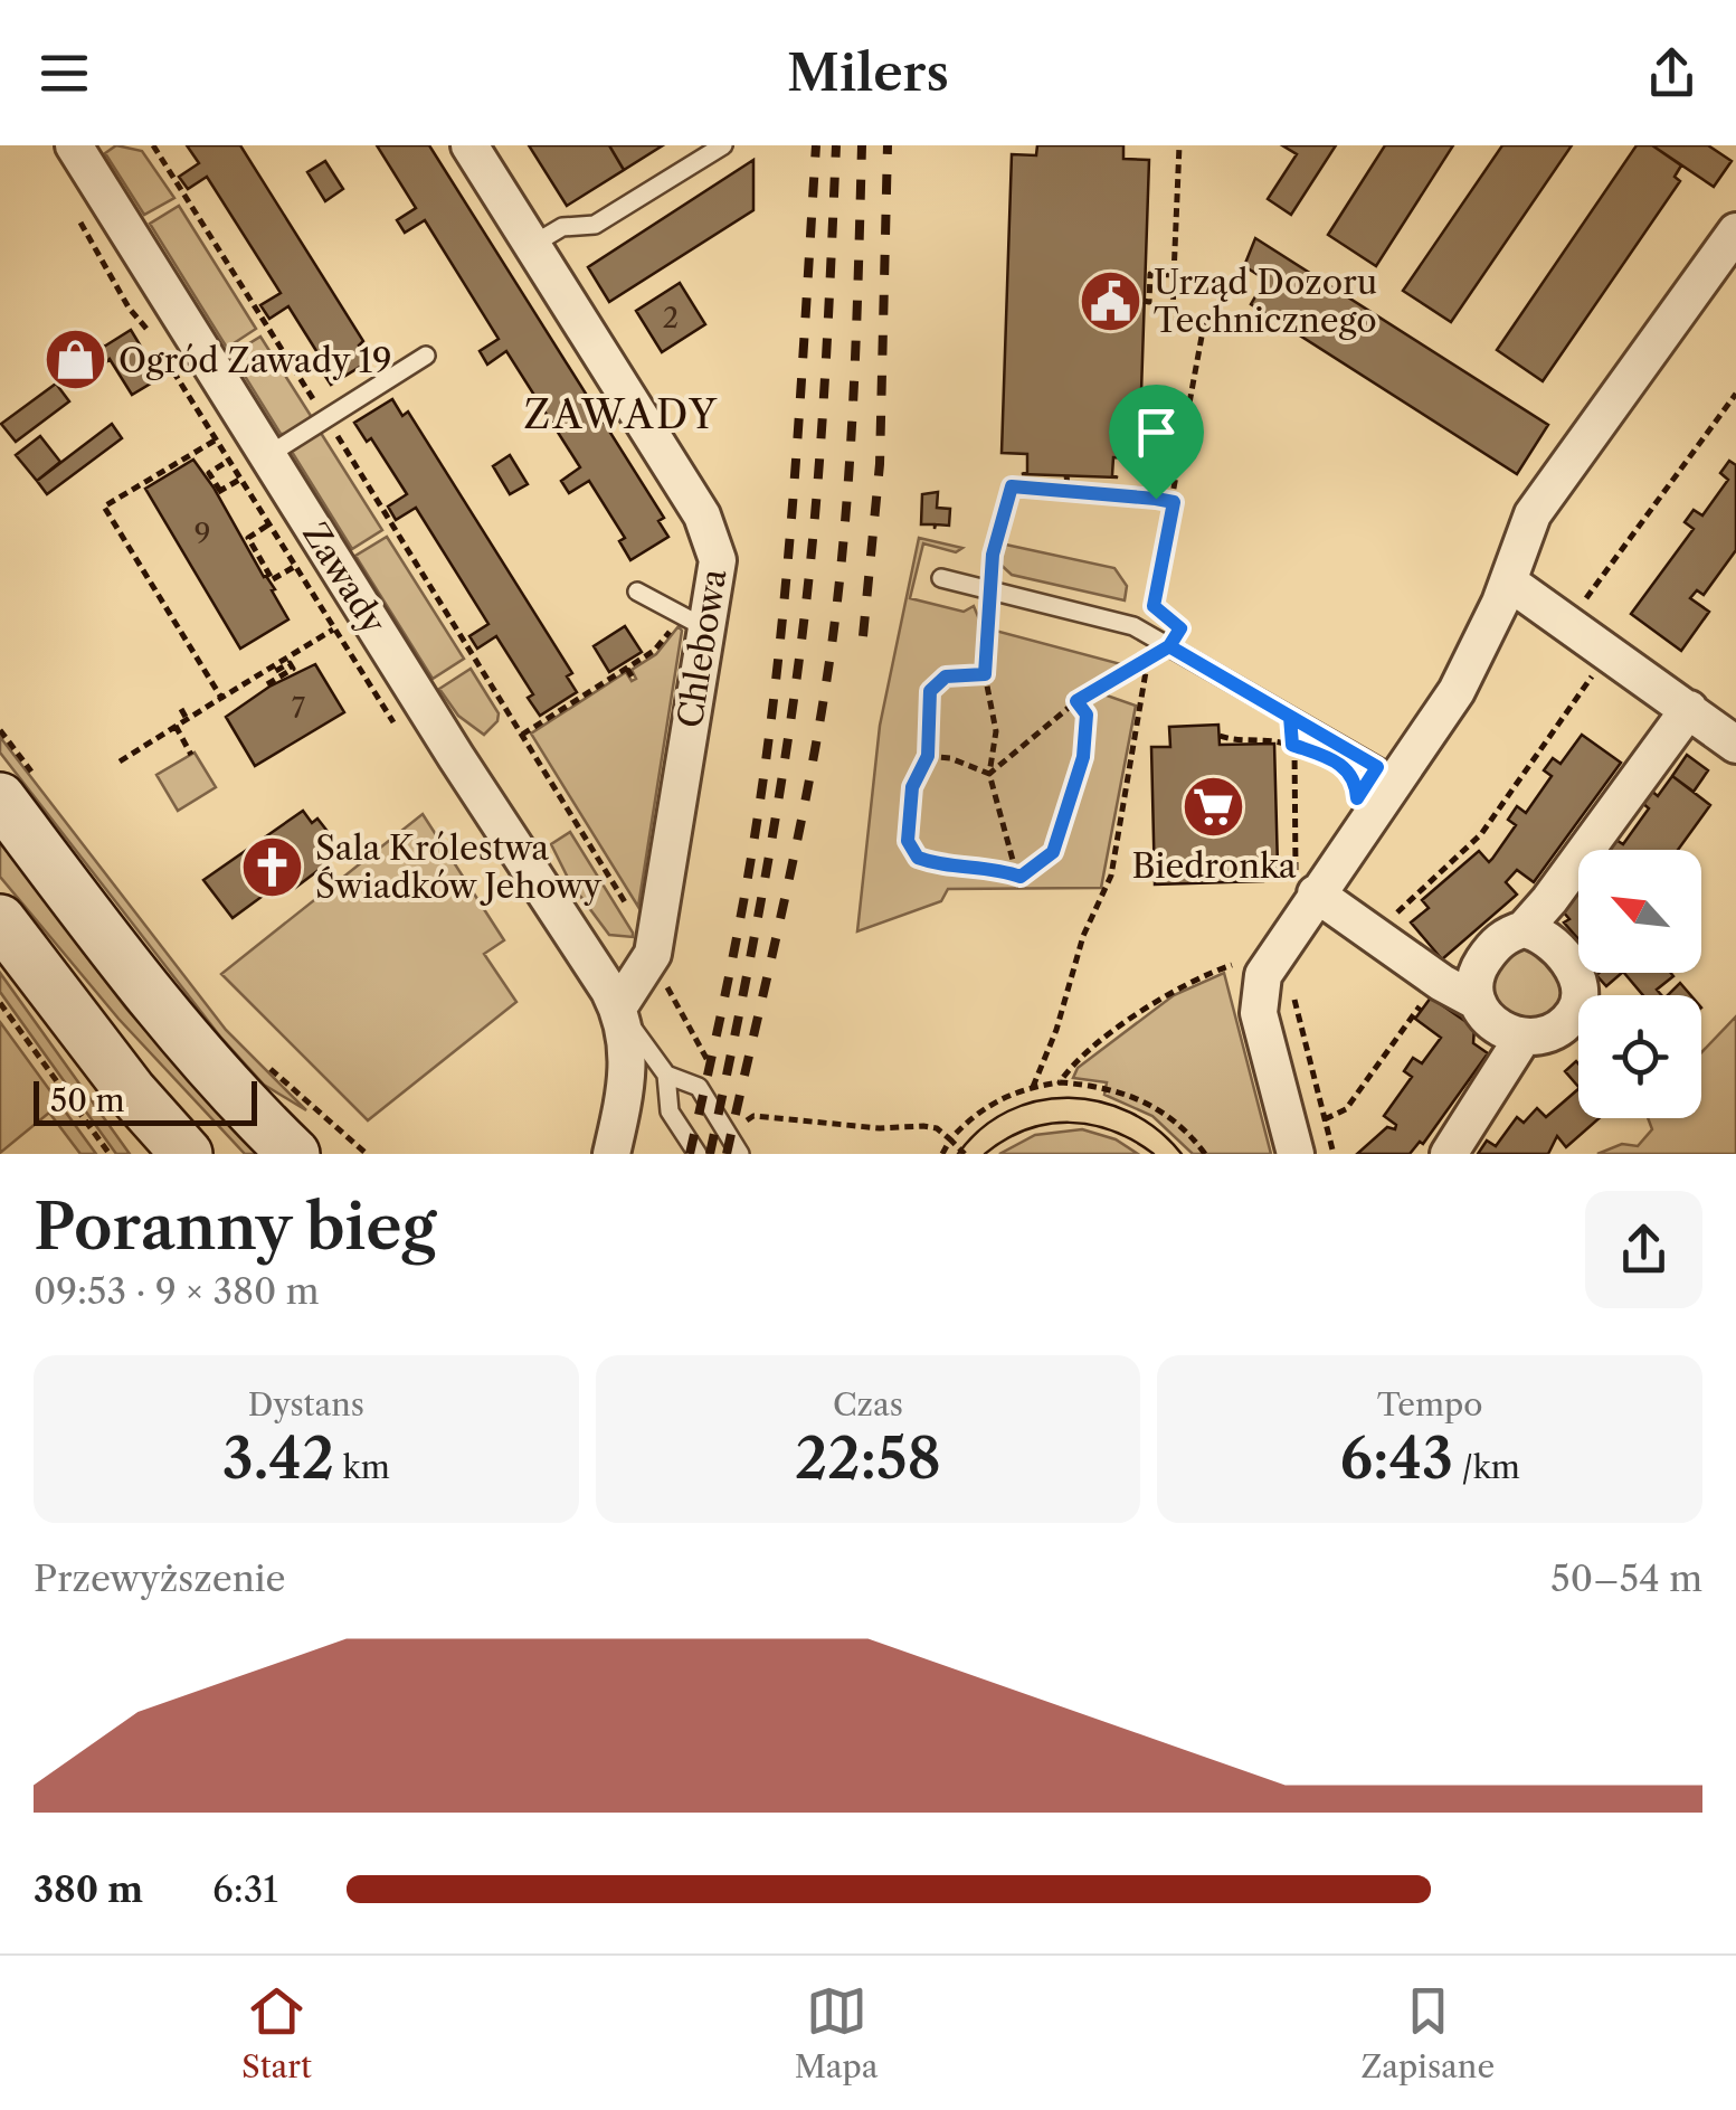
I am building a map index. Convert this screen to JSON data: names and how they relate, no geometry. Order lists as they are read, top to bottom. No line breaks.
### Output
{"streets":{"street":["Zawady","Chlebowa"]},"crossings":[["Zawady","Chlebowa"]],"districts":["ZAWADY"],"places":{"public building":["Urząd Dozoru Technicznego"],"shop":["Ogród Zawady 19"],"supermarket":["Biedronka"],"church":["Sala Królestwa Świadków Jehowy"]},"house_numbers":["2","9","7"],"scale_bar":"50 m","north":"top left","page":{"header":"Milers","scale":"50 m","heading":["Poranny bieg","09:53 · 9 × 380 m"],"stats":[["Dystans","3.42 km"],["Czas","22:58"],["Tempo","6:43 /km"]],"chart":["Przewyższenie","50–54 m"],"list":[{"name":"380 m","note":"6:31"}],"tabs":["Start","Mapa","Zapisane"]}}
